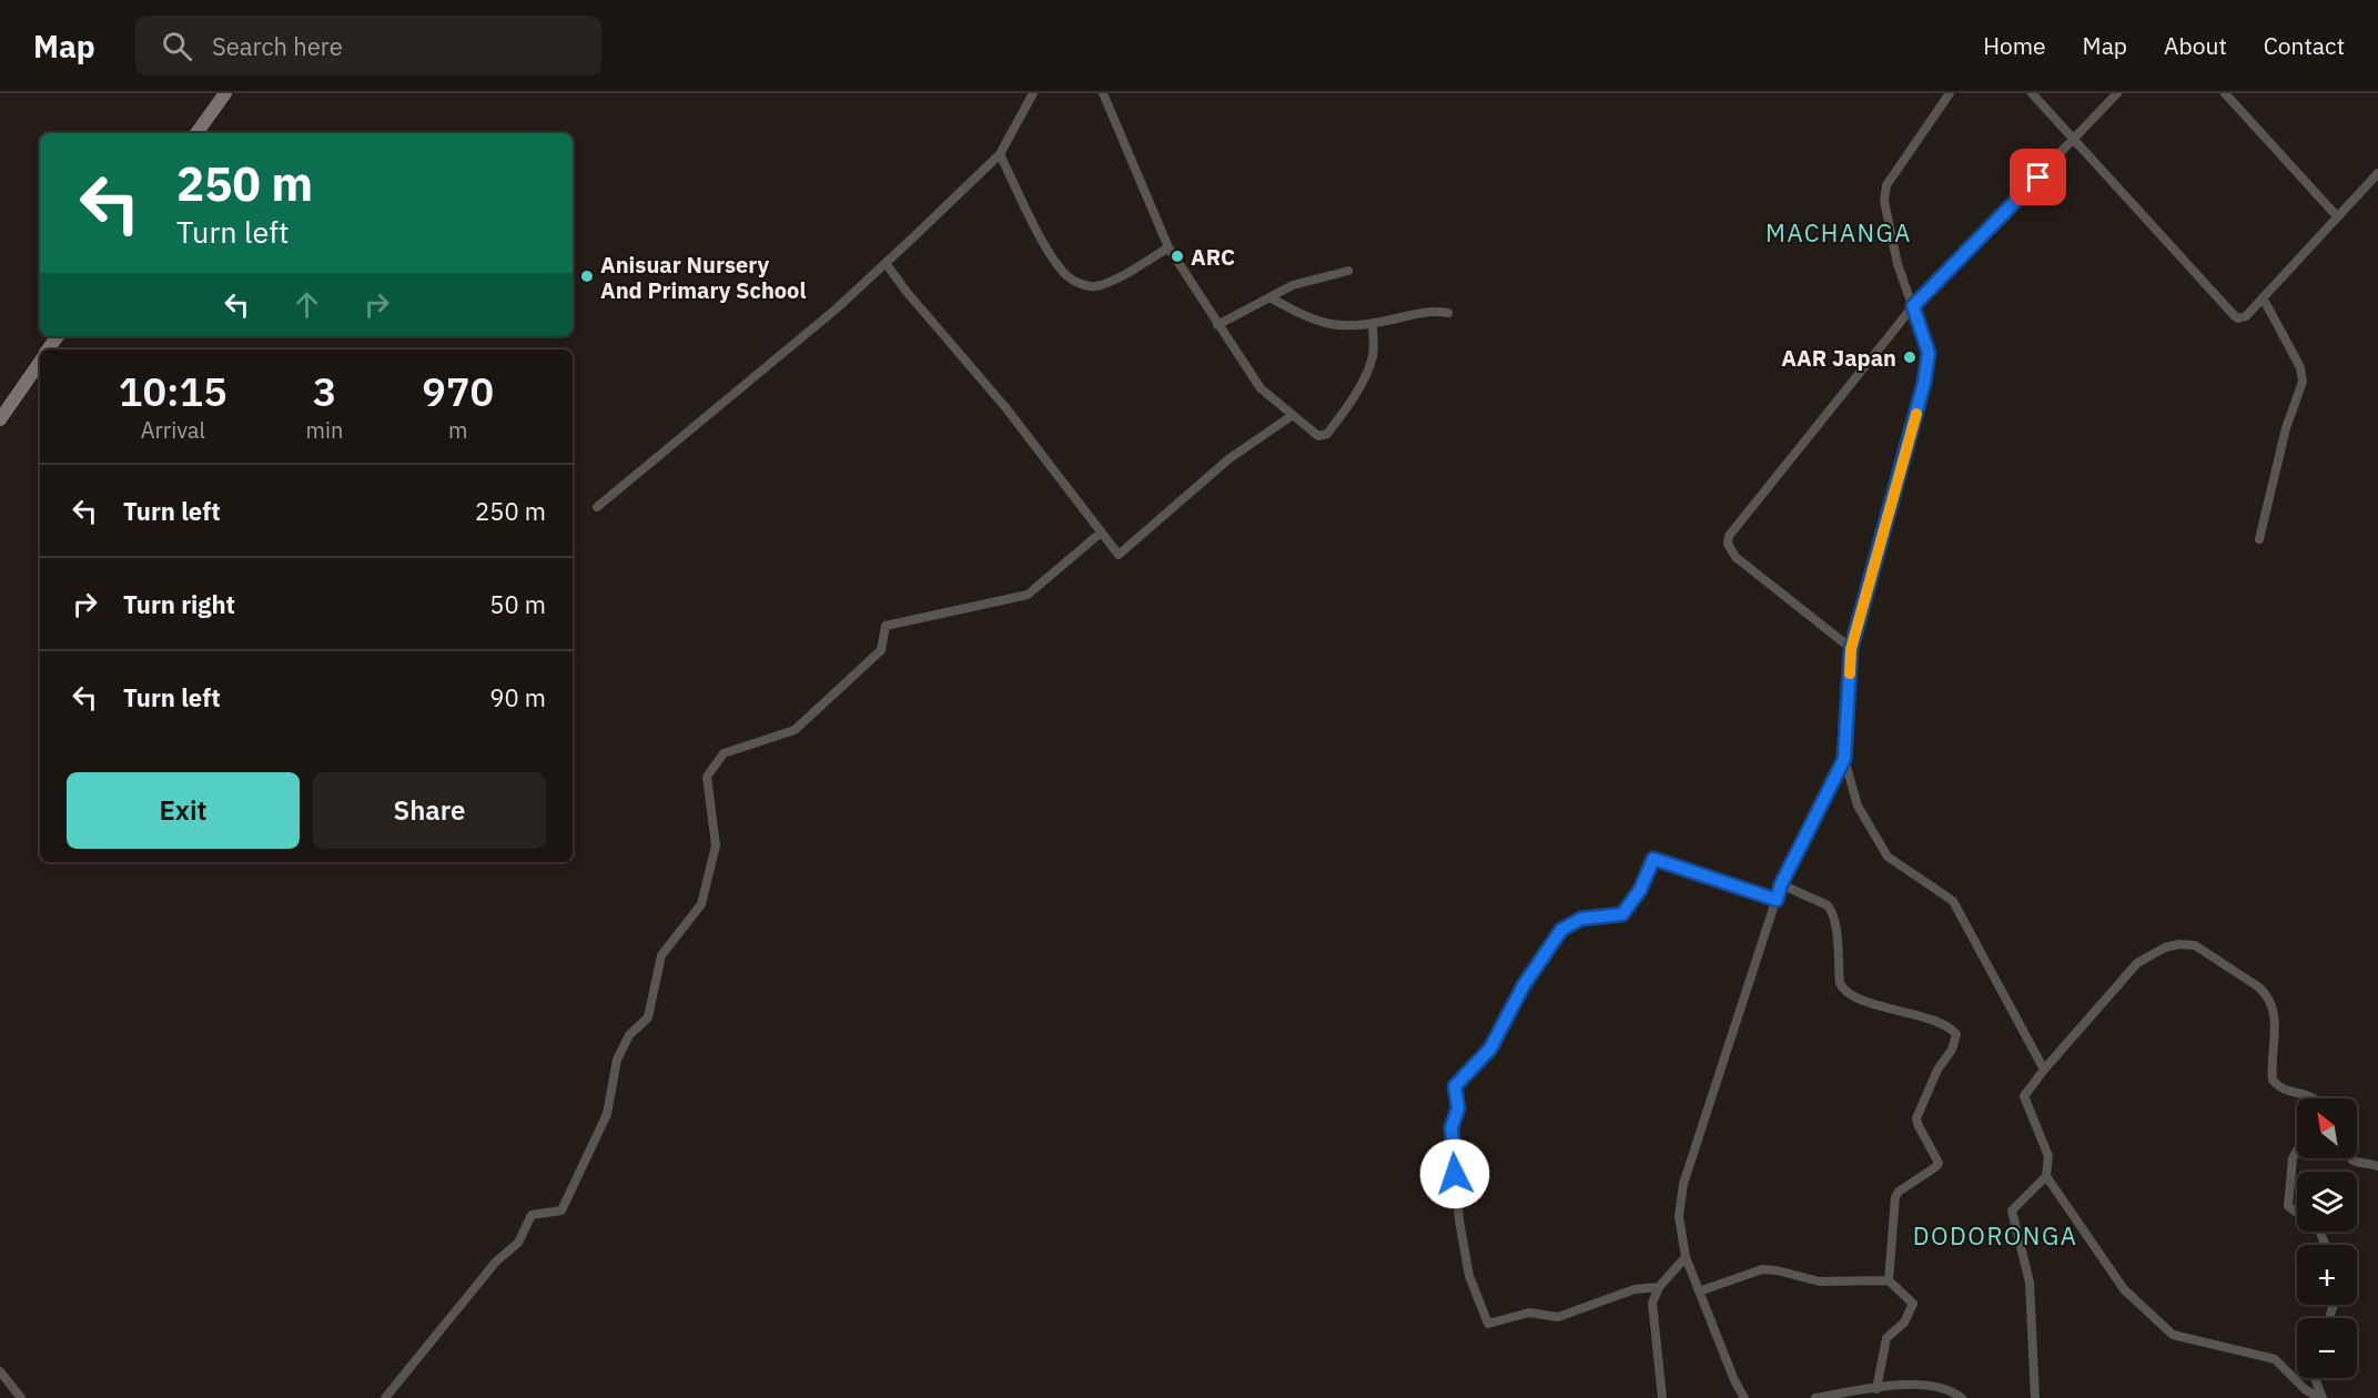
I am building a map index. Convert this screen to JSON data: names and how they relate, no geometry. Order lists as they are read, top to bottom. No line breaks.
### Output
{"districts":["MACHANGA","DODORONGA"],"places":["ARC","Anisuar Nursery And Primary School","AAR Japan"],"north":"top left","page":{"header":"Map","search":"Search here","nav":["Home","Map","About","Contact"],"turn":["250 m","Turn left"],"eta":["10:15","Arrival","3","min","970","m"],"list":[{"name":"Turn left","value":"250 m"},{"name":"Turn right","value":"50 m"},{"name":"Turn left","value":"90 m"}],"buttons":["Exit","Share"],"map_buttons":["+","−"]}}
